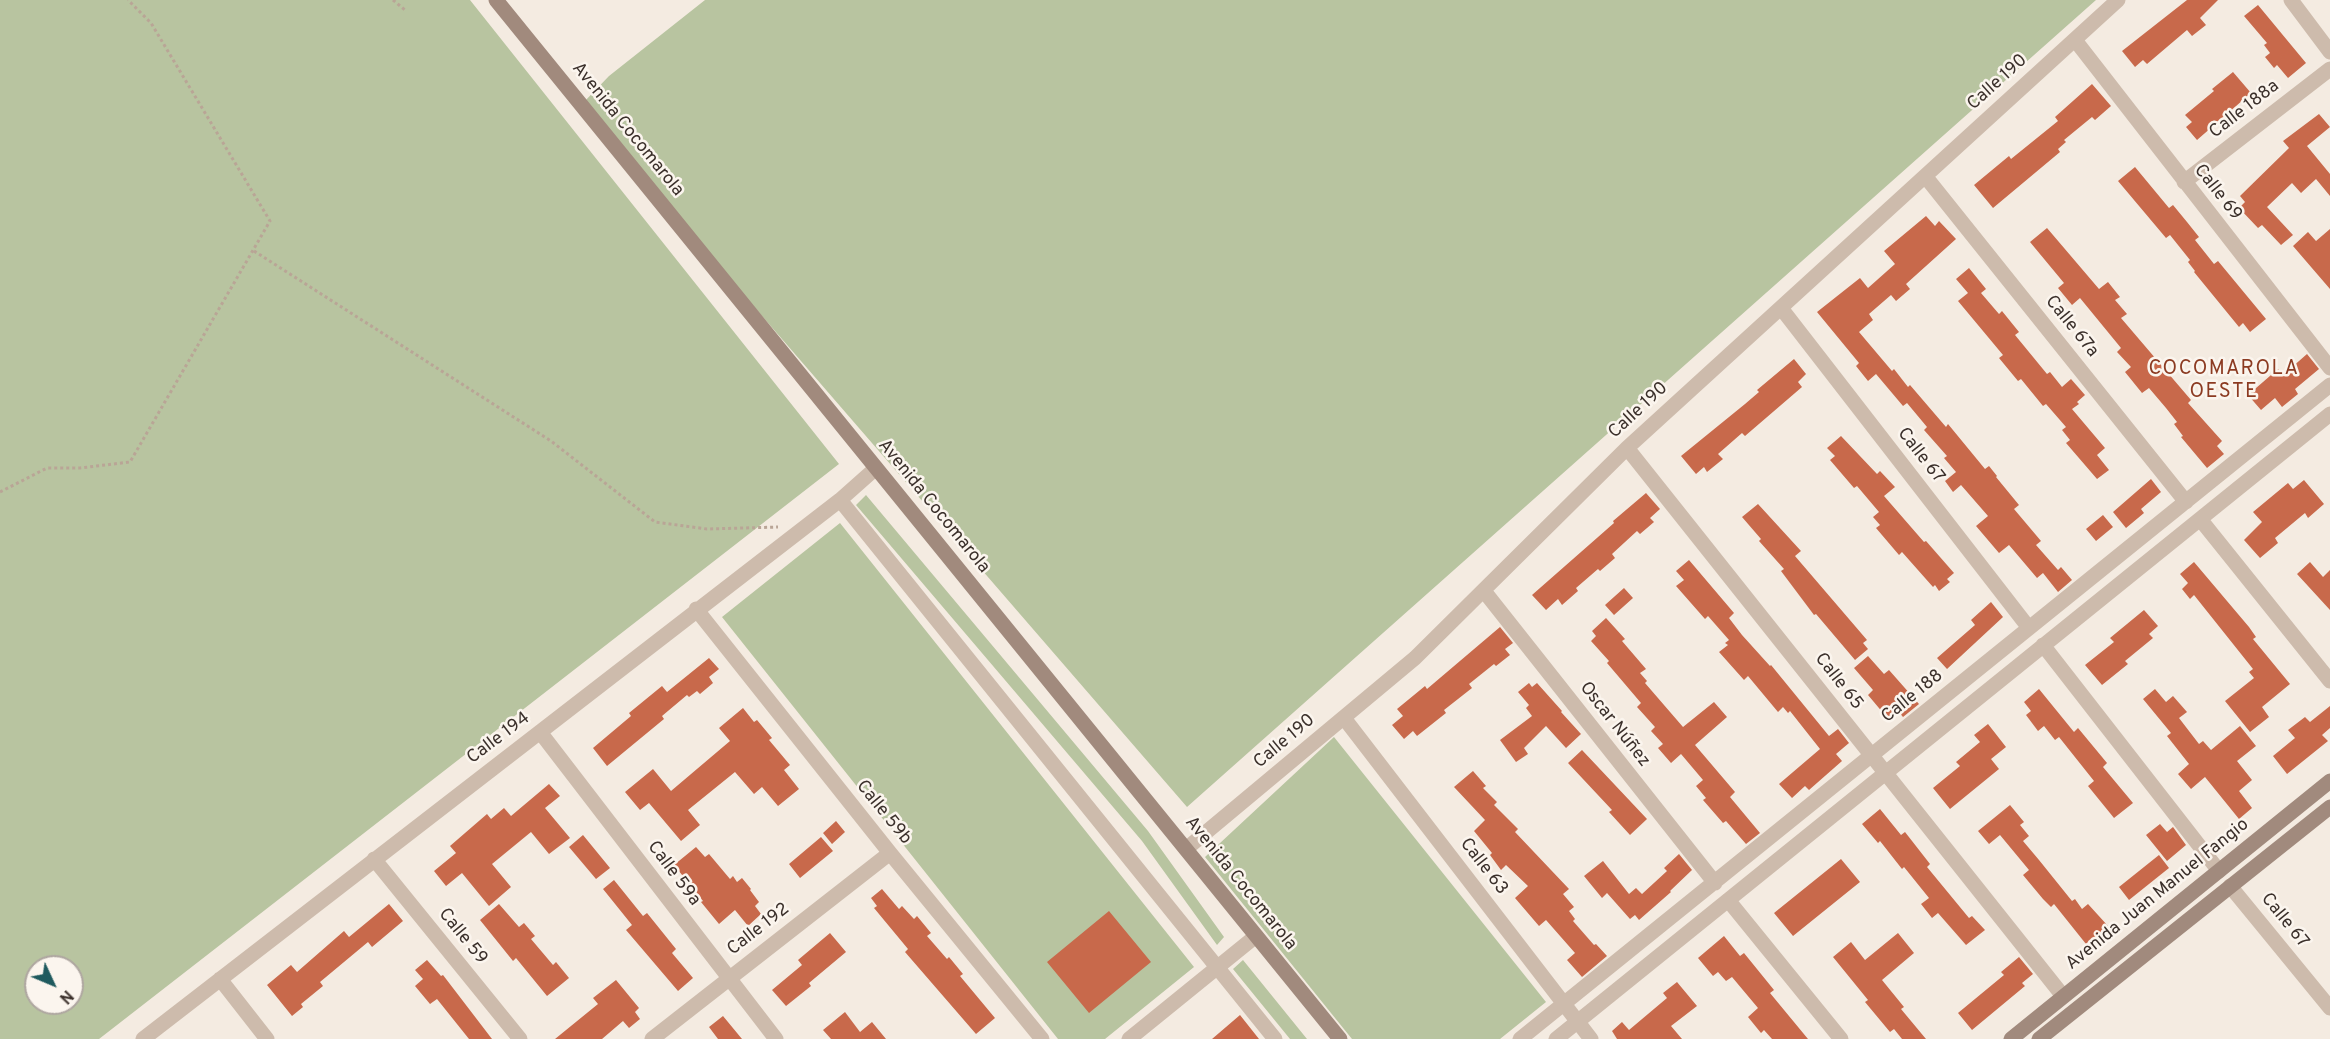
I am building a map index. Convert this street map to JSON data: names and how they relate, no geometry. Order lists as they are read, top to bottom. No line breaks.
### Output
{"streets":{"main road":["Avenida Cocomarola","Avenida Juan Manuel Fangio"],"street":["Calle 190","Calle 188a","Calle 69","Calle 67a","Calle 67","Calle 65","Calle 188","Oscar Núñez","Calle 194","Calle 59b","Calle 63","Calle 59a","Calle 192","Calle 59"]},"crossings":[["Calle 190","Avenida Cocomarola"],["Calle 190","Calle 69"],["Calle 190","Calle 67a"],["Calle 190","Calle 67"],["Calle 190","Calle 65"],["Calle 190","Oscar Núñez"],["Calle 190","Calle 63"],["Calle 188a","Calle 69"],["Avenida Cocomarola","Calle 194"],["Calle 67a","Calle 188"],["Calle 67","Calle 188"],["Calle 67","Avenida Juan Manuel Fangio"],["Calle 65","Calle 188"],["Calle 65","Avenida Juan Manuel Fangio"],["Calle 188","Oscar Núñez"],["Calle 188","Calle 63"],["Calle 194","Calle 59b"],["Calle 194","Calle 59a"],["Calle 194","Calle 59"],["Calle 59b","Calle 192"],["Calle 59a","Calle 192"]],"districts":["COCOMAROLA OESTE"],"north":"bottom right"}
